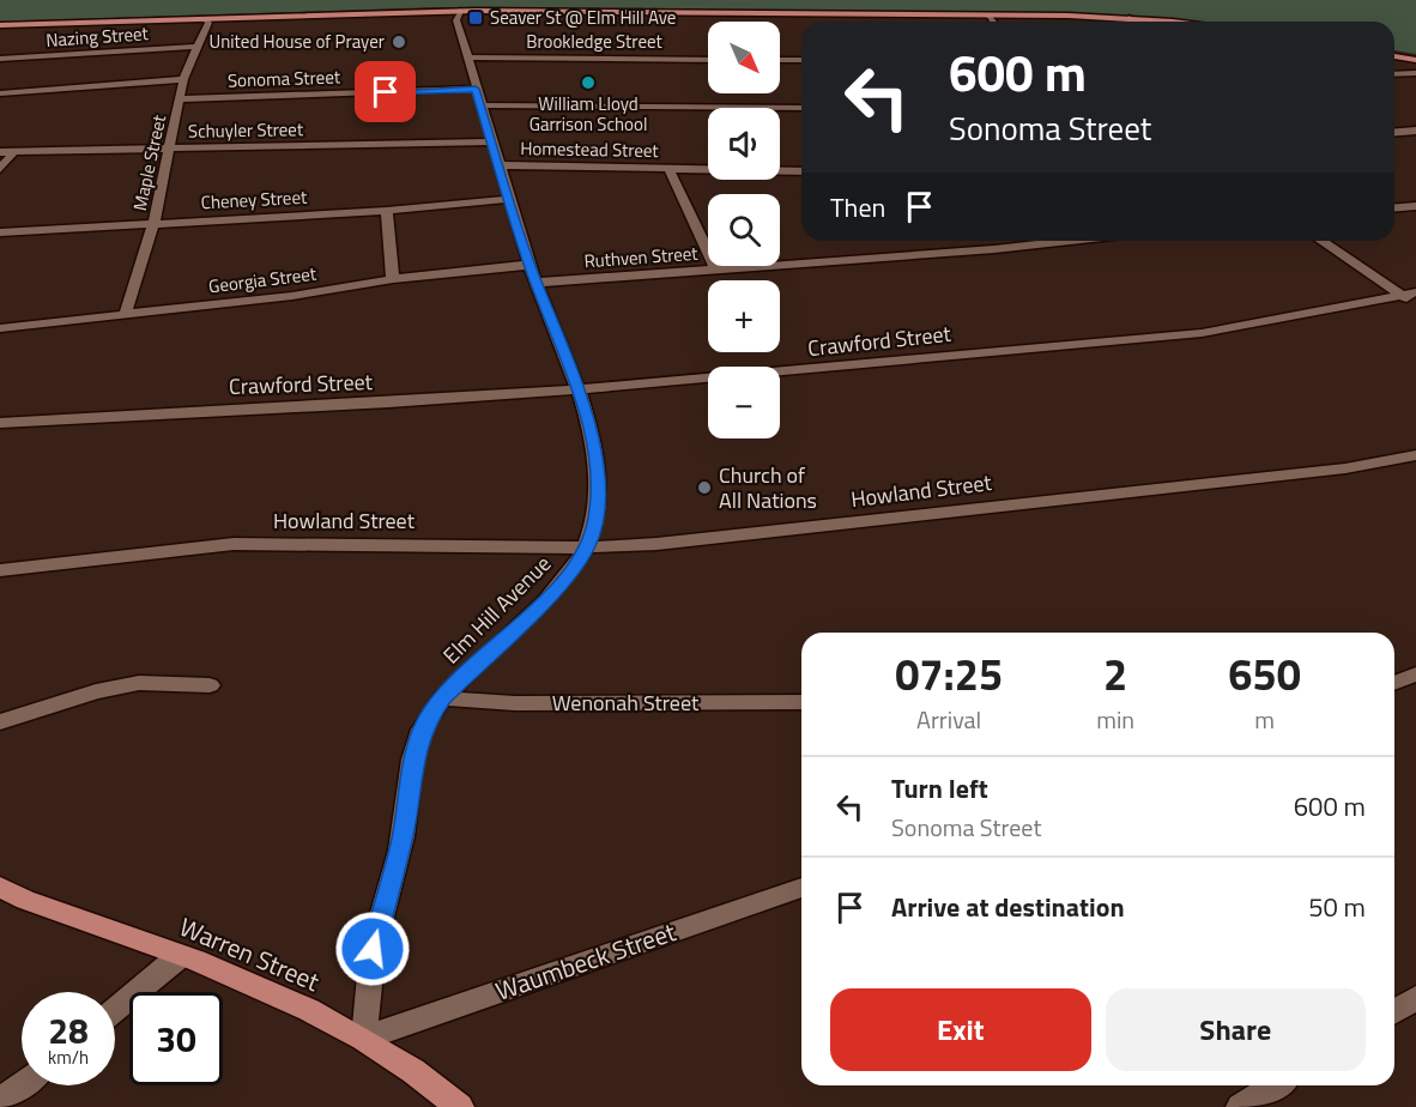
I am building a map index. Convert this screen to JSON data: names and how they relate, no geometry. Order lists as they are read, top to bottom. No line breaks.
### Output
{"streets":{"main road":["Warren Street"],"street":["Nazing Street","Brookledge Street","Sonoma Street","Schuyler Street","Homestead Street","Maple Street","Cheney Street","Ruthven Street","Georgia Street","Crawford Street","Howland Street","Elm Hill Avenue","Wenonah Street","Waumbeck Street"]},"crossings":[["Nazing Street","Maple Street"],["Brookledge Street","Elm Hill Avenue"],["Sonoma Street","Maple Street"],["Sonoma Street","Elm Hill Avenue"],["Schuyler Street","Maple Street"],["Schuyler Street","Elm Hill Avenue"],["Homestead Street","Elm Hill Avenue"],["Maple Street","Cheney Street"],["Maple Street","Georgia Street"],["Cheney Street","Elm Hill Avenue"],["Ruthven Street","Elm Hill Avenue"],["Georgia Street","Elm Hill Avenue"],["Crawford Street","Elm Hill Avenue"],["Howland Street","Elm Hill Avenue"],["Elm Hill Avenue","Wenonah Street"],["Elm Hill Avenue","Warren Street"],["Elm Hill Avenue","Waumbeck Street"],["Warren Street","Waumbeck Street"]],"places":{"transit":["Seaver St @ Elm Hill Ave"],"other":["United House of Prayer","William Lloyd Garrison School","Church of All Nations"]},"north":"bottom right","page":{"map_buttons":["+","−"],"turn":["600 m","Sonoma Street"],"then":"Then","eta":["07:25","Arrival","2","min","650","m"],"list":[{"name":"Turn left","note":"Sonoma Street","value":"600 m"},{"name":"Arrive at destination","value":"50 m"}],"buttons":["Exit","Share"],"speed":"28 km/h","limit":"30"}}
